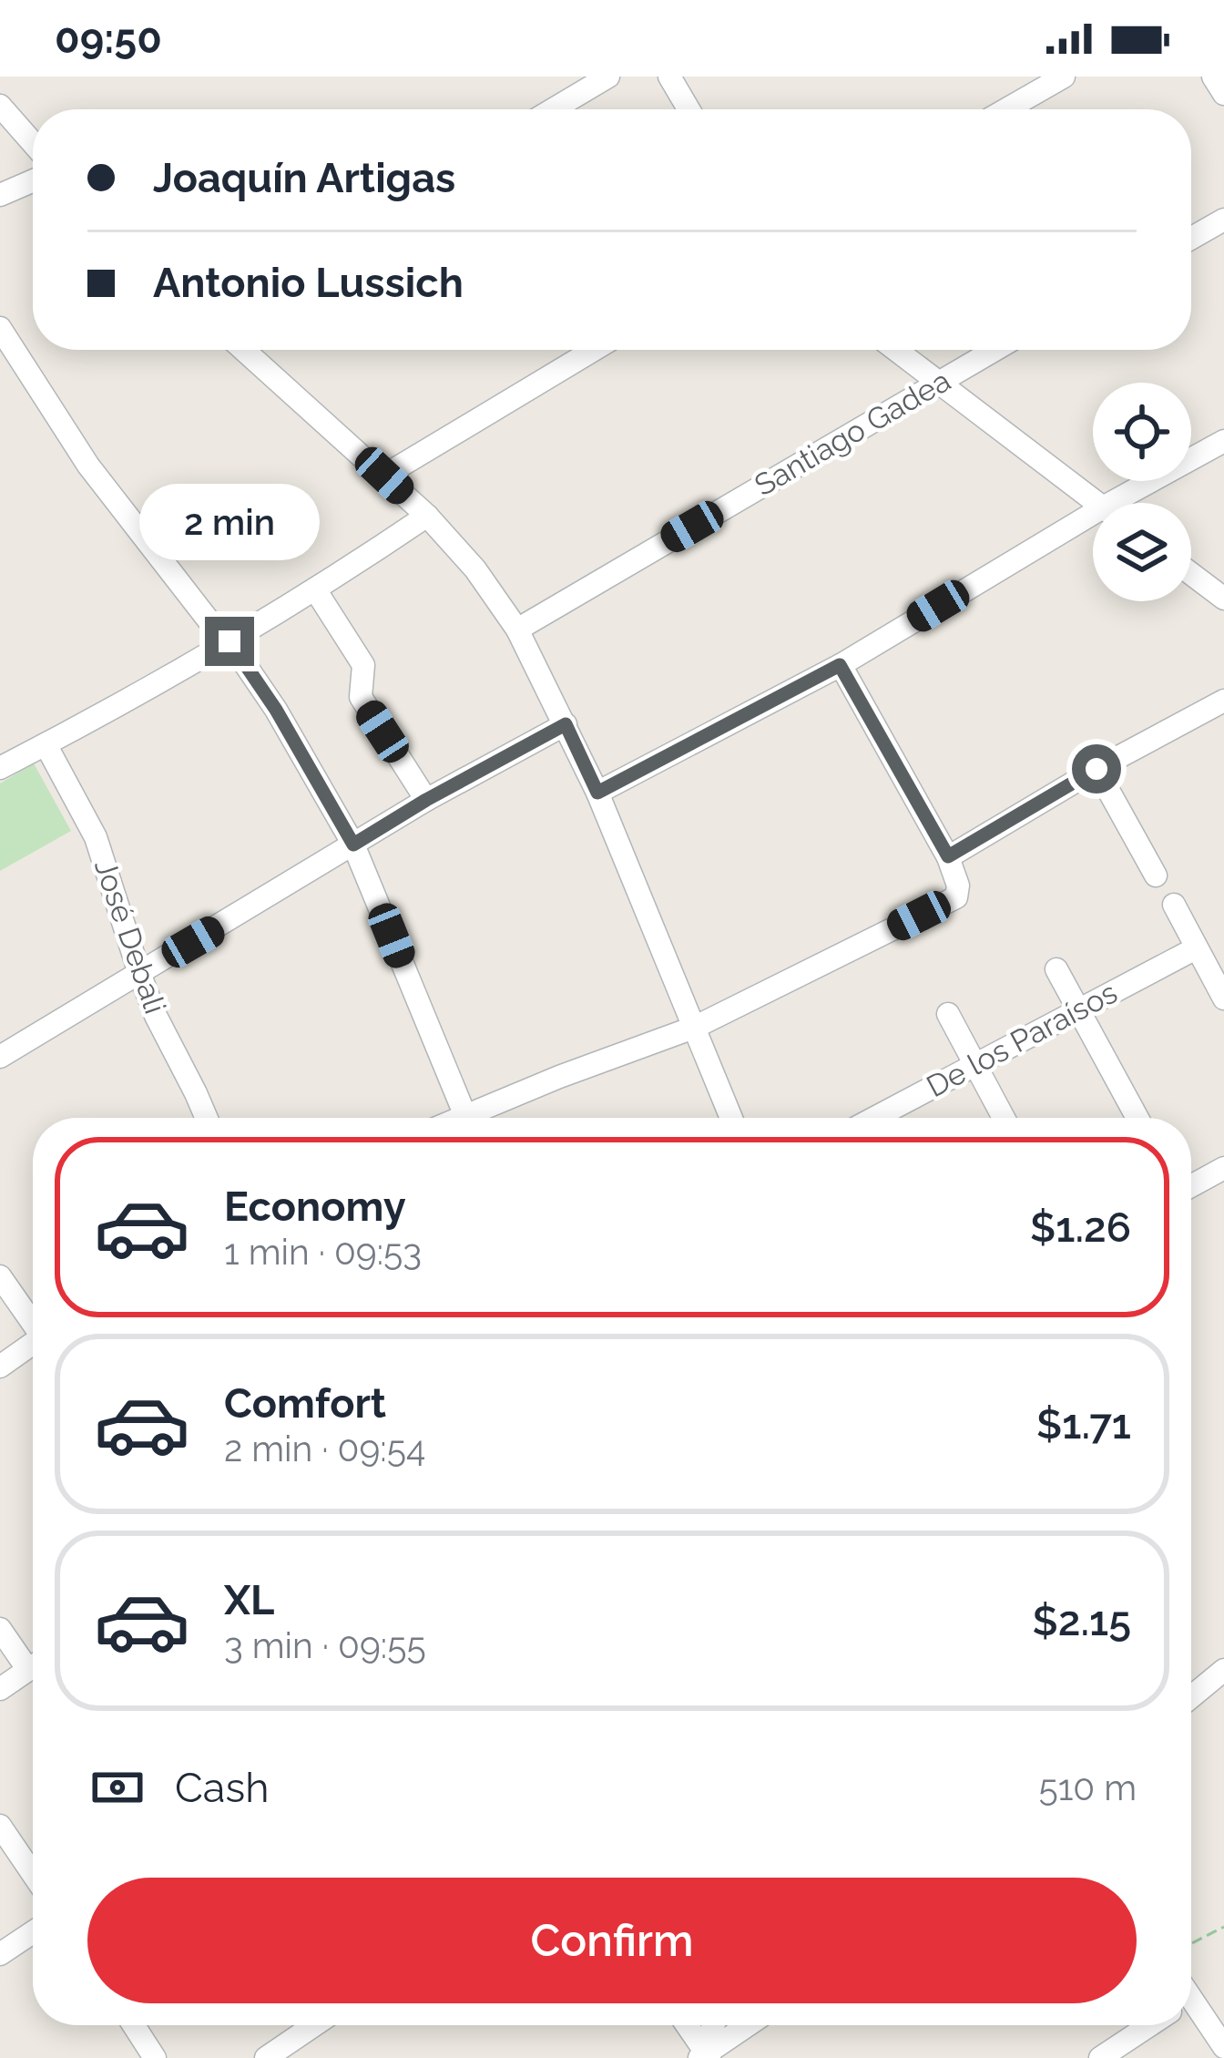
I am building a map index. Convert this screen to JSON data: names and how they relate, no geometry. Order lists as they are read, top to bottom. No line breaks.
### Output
{"streets":{"street":["Santiago Gadea","José Debali","De los Paraísos"]},"page":{"status":"09:50","banner":["Joaquín Artigas","Antonio Lussich"],"bubble":"2 min","list":[{"name":"Economy","note":"1 min · 09:53","value":"$1.26"},{"name":"Comfort","note":"2 min · 09:54","value":"$1.71"},{"name":"XL","note":"3 min · 09:55","value":"$2.15"}],"pay":["Cash","510 m"],"buttons":"Confirm"}}
